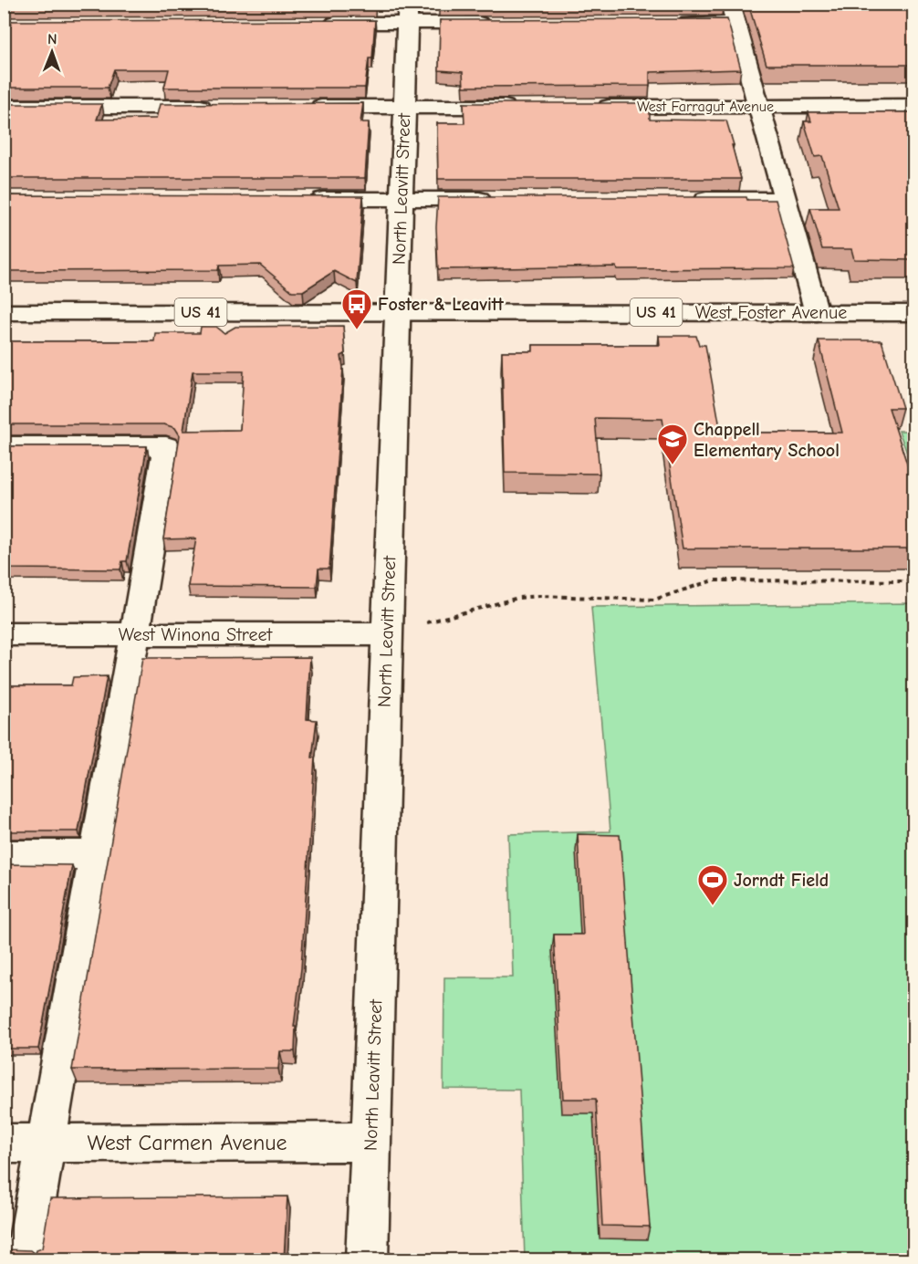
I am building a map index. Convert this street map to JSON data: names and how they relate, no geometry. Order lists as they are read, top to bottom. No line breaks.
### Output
{"streets":{"street":["West Farragut Avenue","North Leavitt Street","US 41","West Foster Avenue","West Winona Street","West Carmen Avenue"]},"crossings":[["North Leavitt Street","West Foster Avenue"],["North Leavitt Street","West Winona Street"],["North Leavitt Street","West Carmen Avenue"]],"places":{"bus stop":["Foster & Leavitt"],"school or university":["Chappell Elementary School"],"sports":["Jorndt Field"]},"north":"top"}
